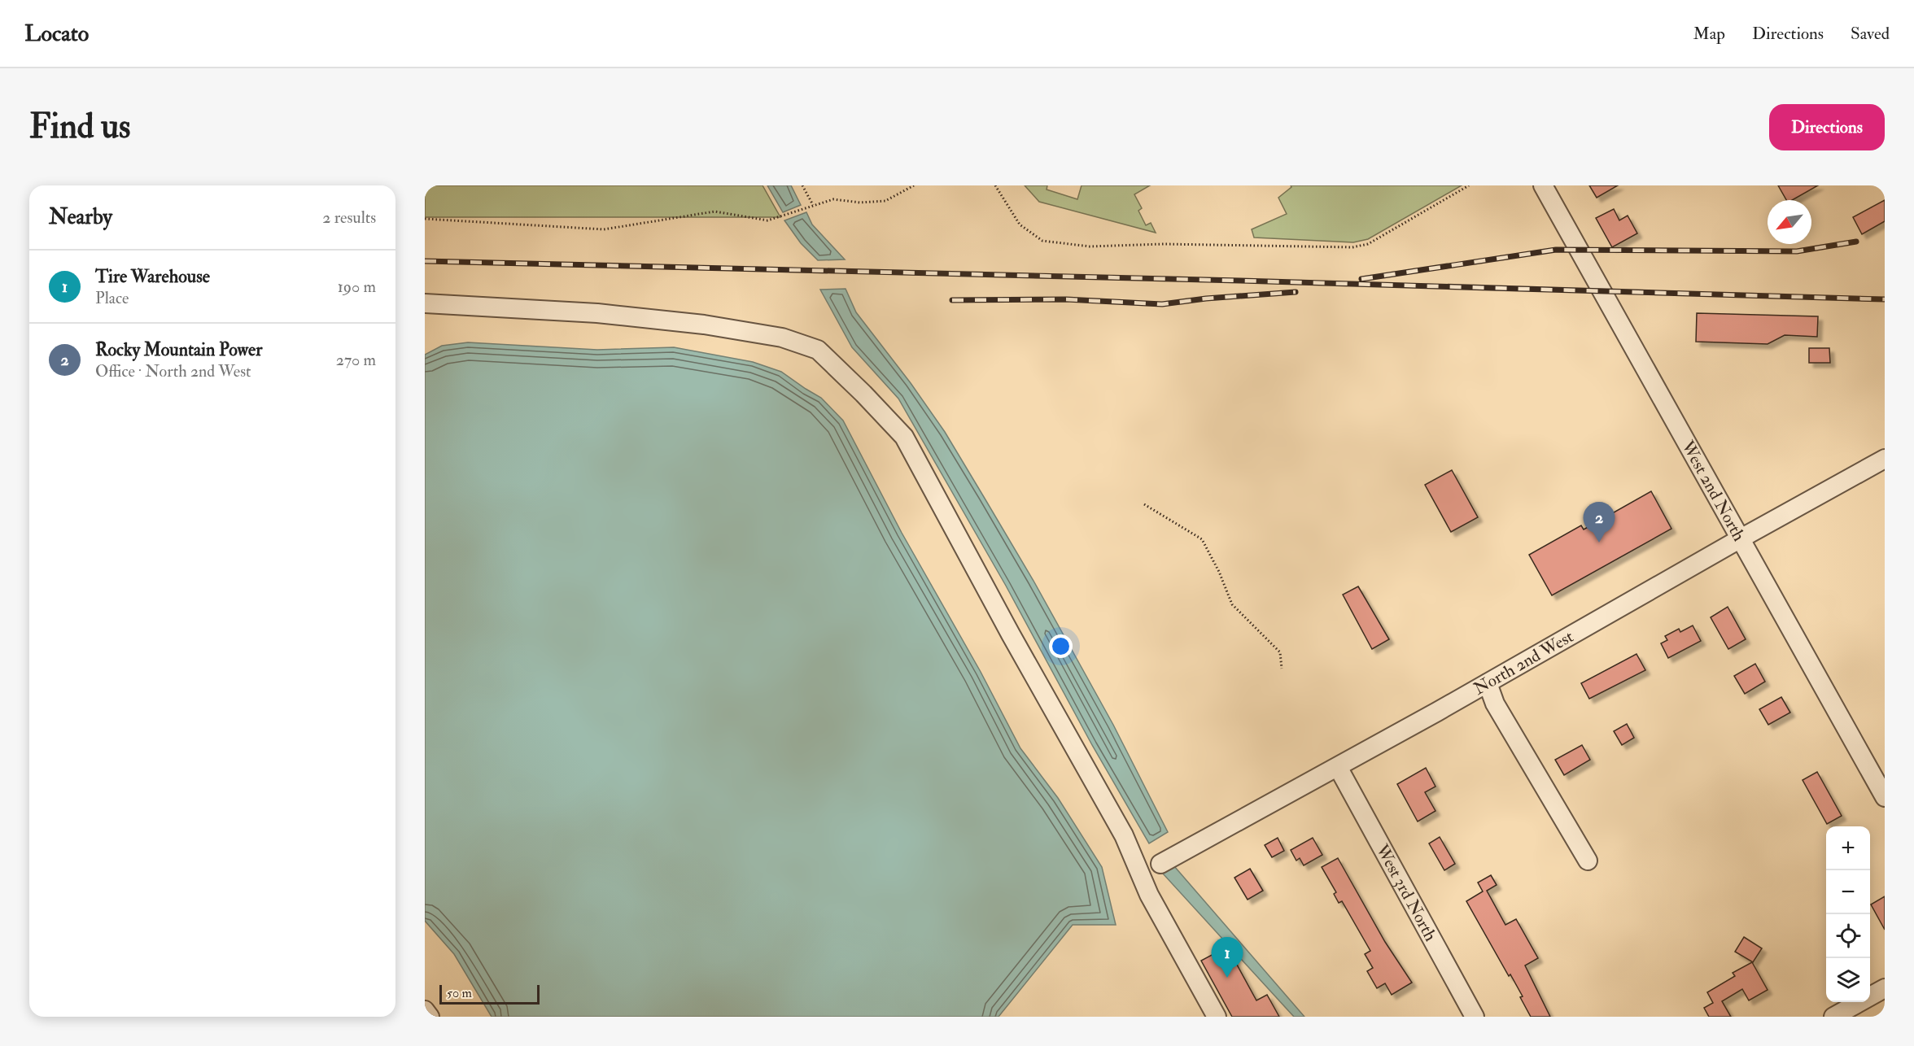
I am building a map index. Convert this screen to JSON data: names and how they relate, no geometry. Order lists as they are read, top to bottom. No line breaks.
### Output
{"streets":{"street":["West 2nd North","North 2nd West","West 3rd North"]},"crossings":[["West 2nd North","North 2nd West"],["North 2nd West","West 3rd North"]],"scale_bar":"50 m","north":"bottom left","page":{"header":"Locato","nav":["Map","Directions","Saved"],"buttons":"Directions","title":"Find us","heading":["Nearby","2 results"],"list":[{"mark":"1","name":"Tire Warehouse","note":"Place","value":"190 m"},{"mark":"2","name":"Rocky Mountain Power","note":"Office · North 2nd West","value":"270 m"}],"pins":["2","1"],"map_buttons":["+","−"],"scale":"50 m"}}
